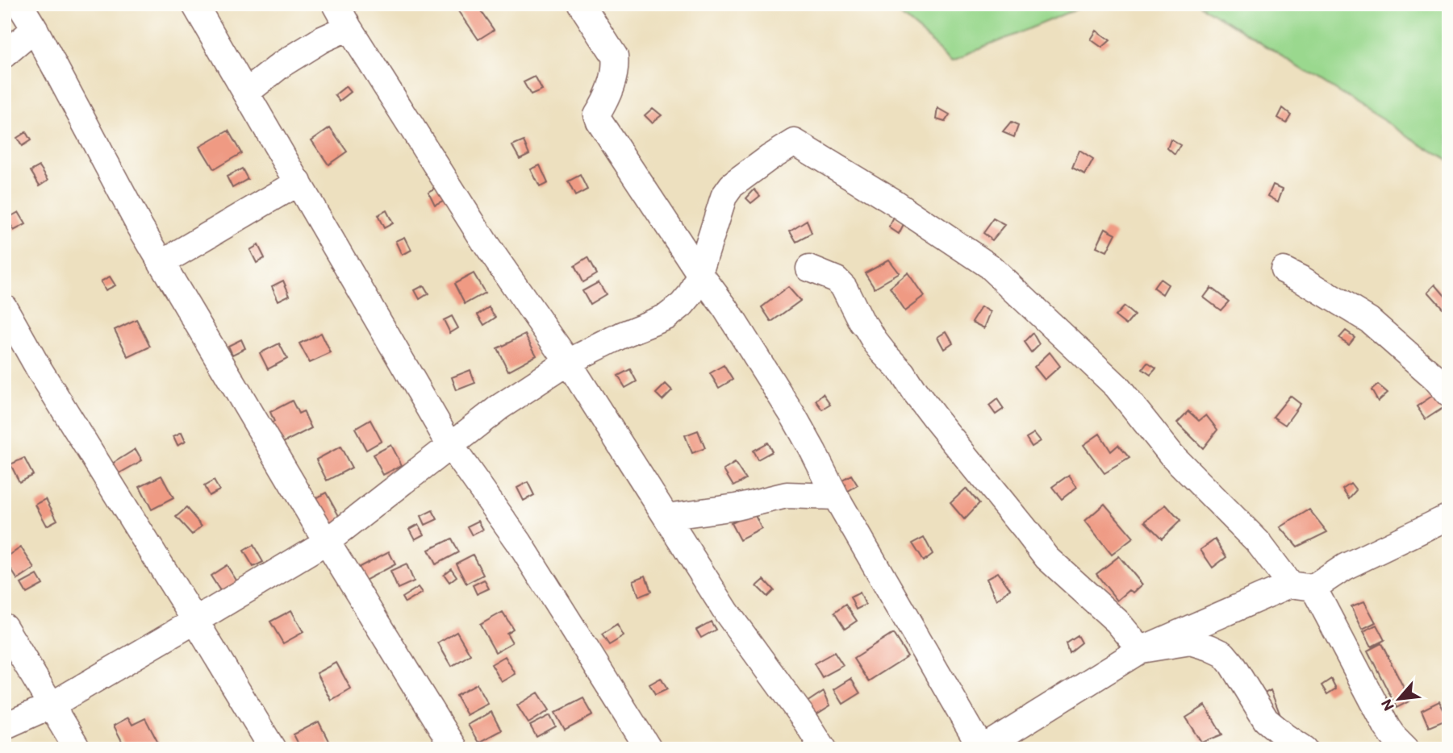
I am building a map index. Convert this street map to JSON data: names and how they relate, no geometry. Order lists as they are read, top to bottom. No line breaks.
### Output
{"north":"bottom left"}
